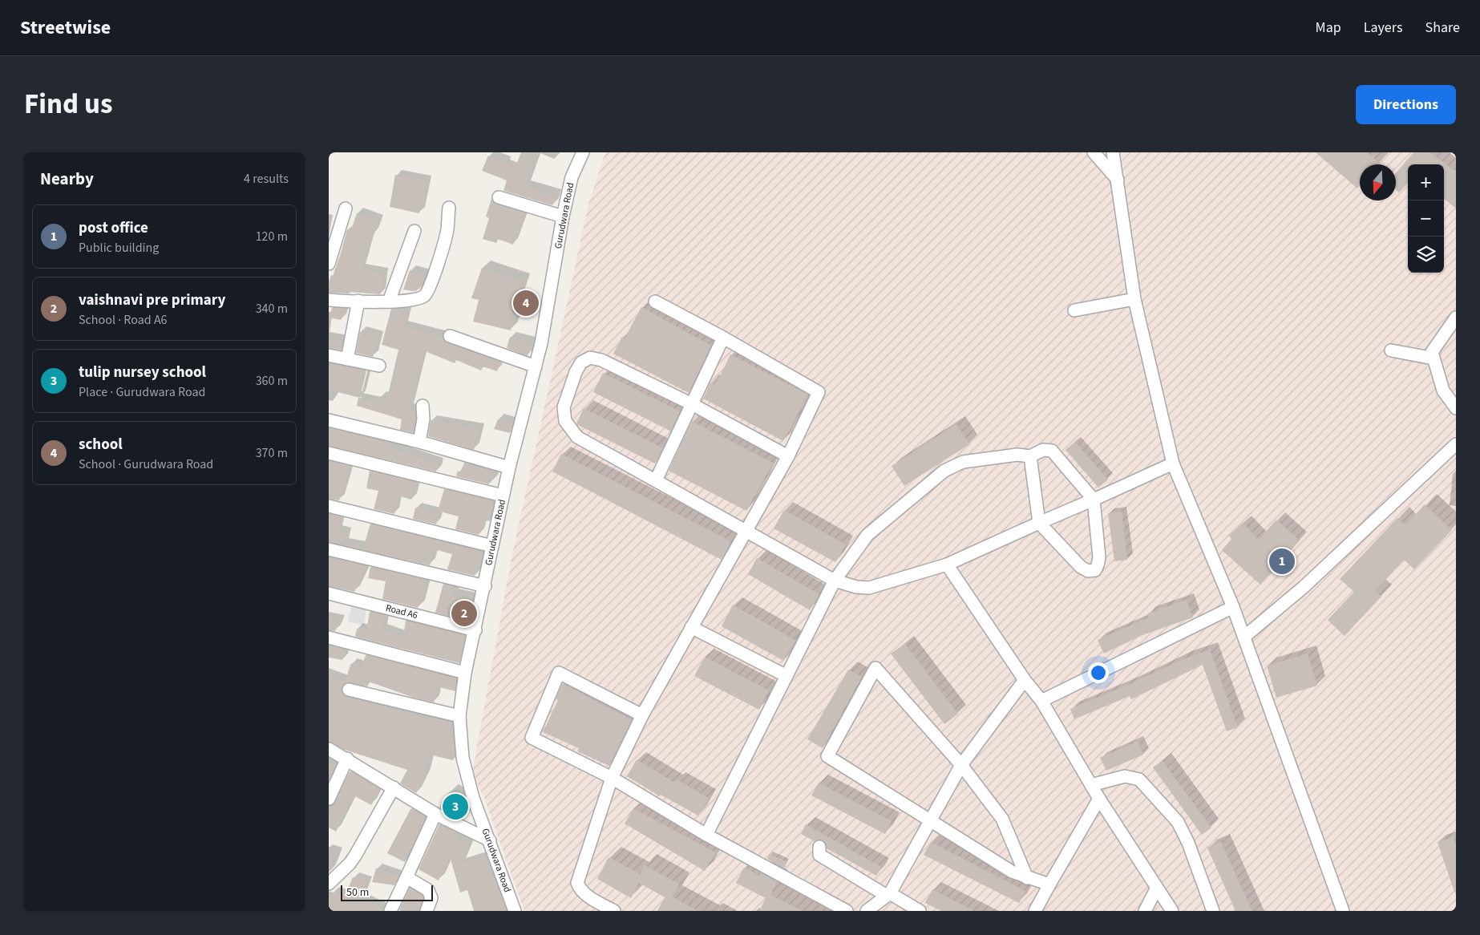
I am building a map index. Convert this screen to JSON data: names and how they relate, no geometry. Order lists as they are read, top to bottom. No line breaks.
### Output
{"streets":{"street":["Gurudwara Road","Road A6"]},"crossings":[["Gurudwara Road","Road A6"]],"scale_bar":"50 m","north":"bottom","page":{"header":"Streetwise","nav":["Map","Layers","Share"],"title":"Find us","buttons":"Directions","heading":["Nearby","4 results"],"map_buttons":["+","−"],"list":[{"mark":"1","name":"post office","note":"Public building","value":"120 m"},{"mark":"2","name":"vaishnavi pre primary","note":"School · Road A6","value":"340 m"},{"mark":"3","name":"tulip nursey school","note":"Place · Gurudwara Road","value":"360 m"},{"mark":"4","name":"school","note":"School · Gurudwara Road","value":"370 m"}],"pins":["4","1","2","3"],"scale":"50 m"}}
